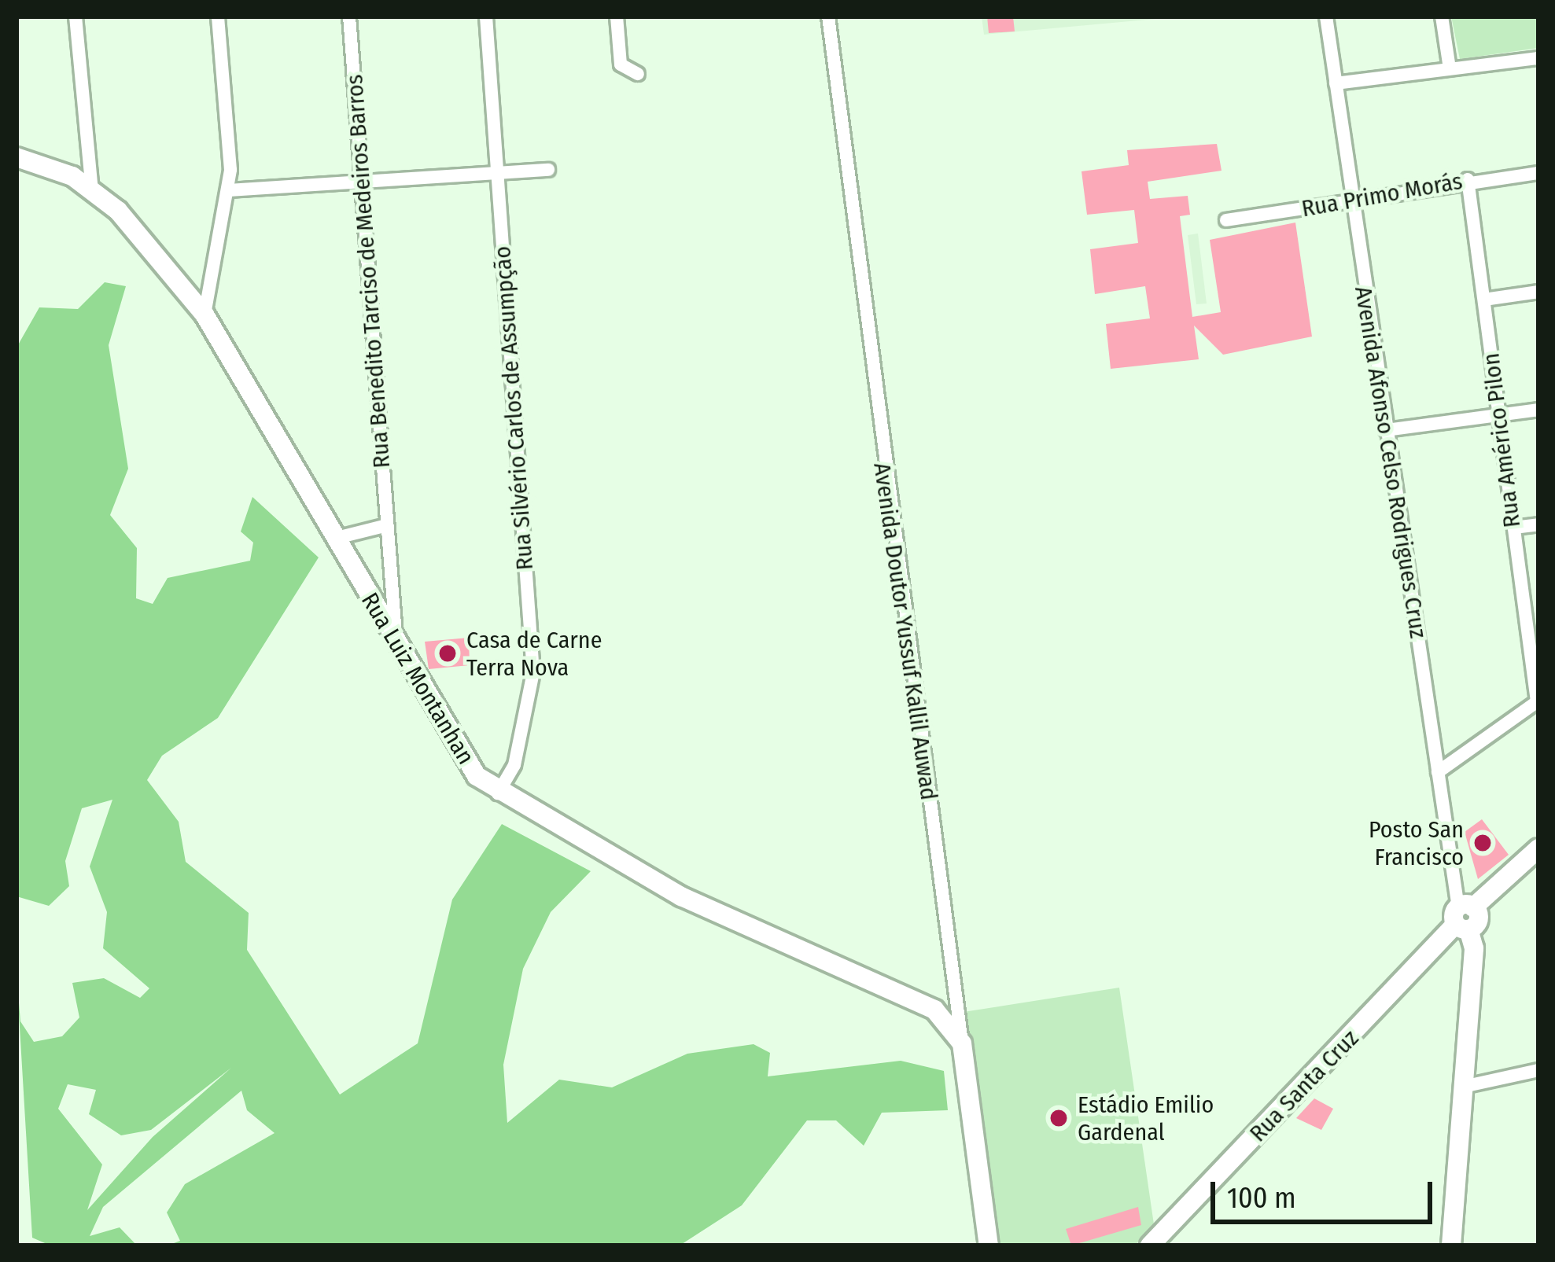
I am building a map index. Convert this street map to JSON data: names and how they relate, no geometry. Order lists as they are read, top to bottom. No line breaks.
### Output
{"streets":{"street":["Rua Primo Morás","Rua Benedito Tarciso de Medeiros Barros","Rua Silvério Carlos de Assumpção","Rua Américo Pilon","Avenida Afonso Celso Rodrigues Cruz","Avenida Doutor Yussuf Kallil Auwad","Rua Luiz Montanhan","Rua Santa Cruz"]},"crossings":[["Rua Primo Morás","Rua Américo Pilon"],["Rua Primo Morás","Avenida Afonso Celso Rodrigues Cruz"],["Rua Benedito Tarciso de Medeiros Barros","Rua Luiz Montanhan"],["Rua Silvério Carlos de Assumpção","Rua Luiz Montanhan"],["Avenida Afonso Celso Rodrigues Cruz","Rua Santa Cruz"],["Avenida Doutor Yussuf Kallil Auwad","Rua Luiz Montanhan"]],"places":["Casa de Carne Terra Nova","Posto San Francisco","Estádio Emilio Gardenal"],"scale_bar":"100 m"}
